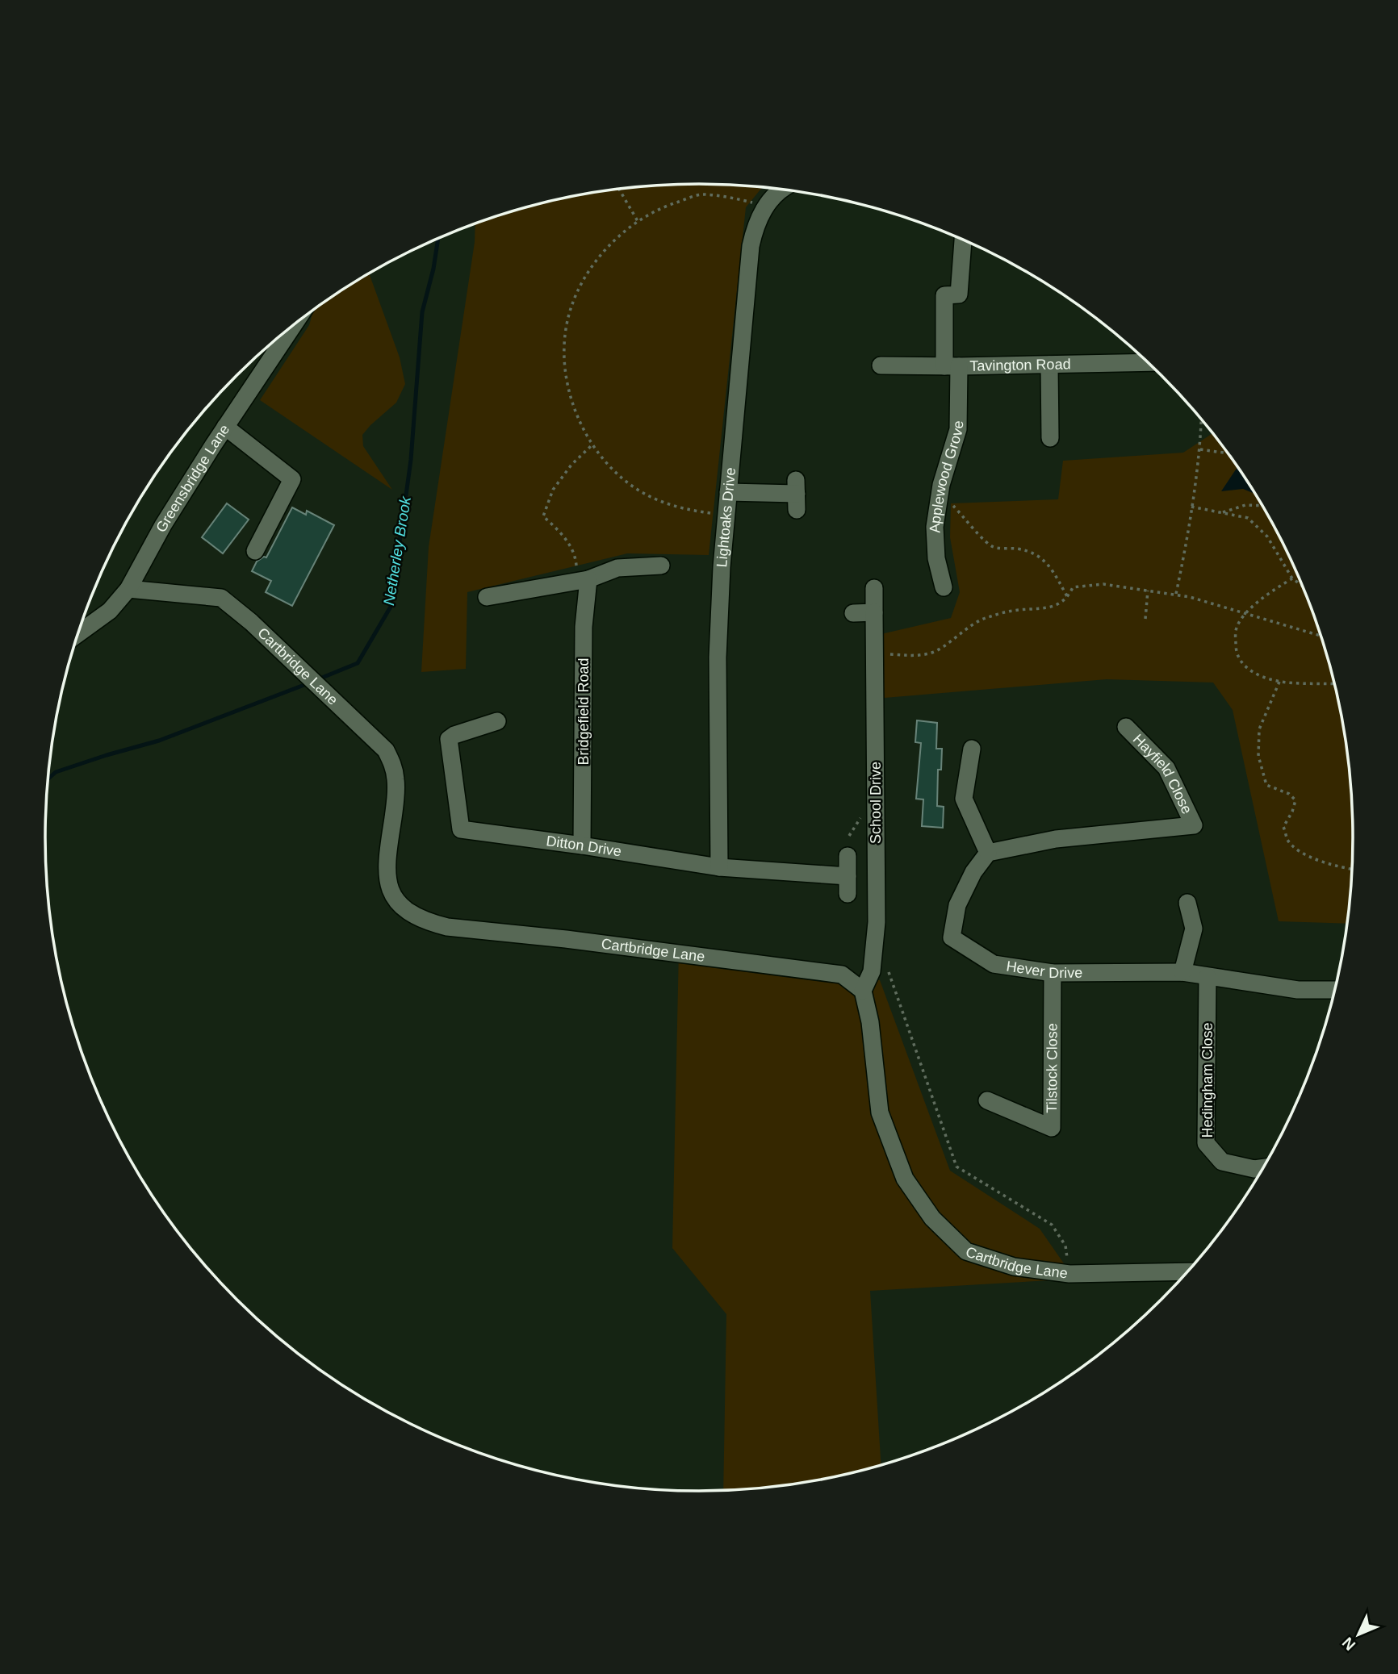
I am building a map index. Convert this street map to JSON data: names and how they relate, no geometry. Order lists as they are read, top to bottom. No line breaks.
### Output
{"streets":{"street":["Tavington Road","Applewood Grove","Greensbridge Lane","Lightoaks Drive","Cartbridge Lane","Bridgefield Road","Hayfield Close","School Drive","Ditton Drive","Hever Drive","Tilstock Close","Hedingham Close"]},"crossings":[["Tavington Road","Applewood Grove"],["Greensbridge Lane","Cartbridge Lane"],["Lightoaks Drive","Ditton Drive"],["Cartbridge Lane","School Drive"],["Bridgefield Road","Ditton Drive"],["Hayfield Close","Hever Drive"],["Hever Drive","Tilstock Close"],["Hever Drive","Hedingham Close"]],"water":["Netherley Brook"],"north":"bottom left"}
